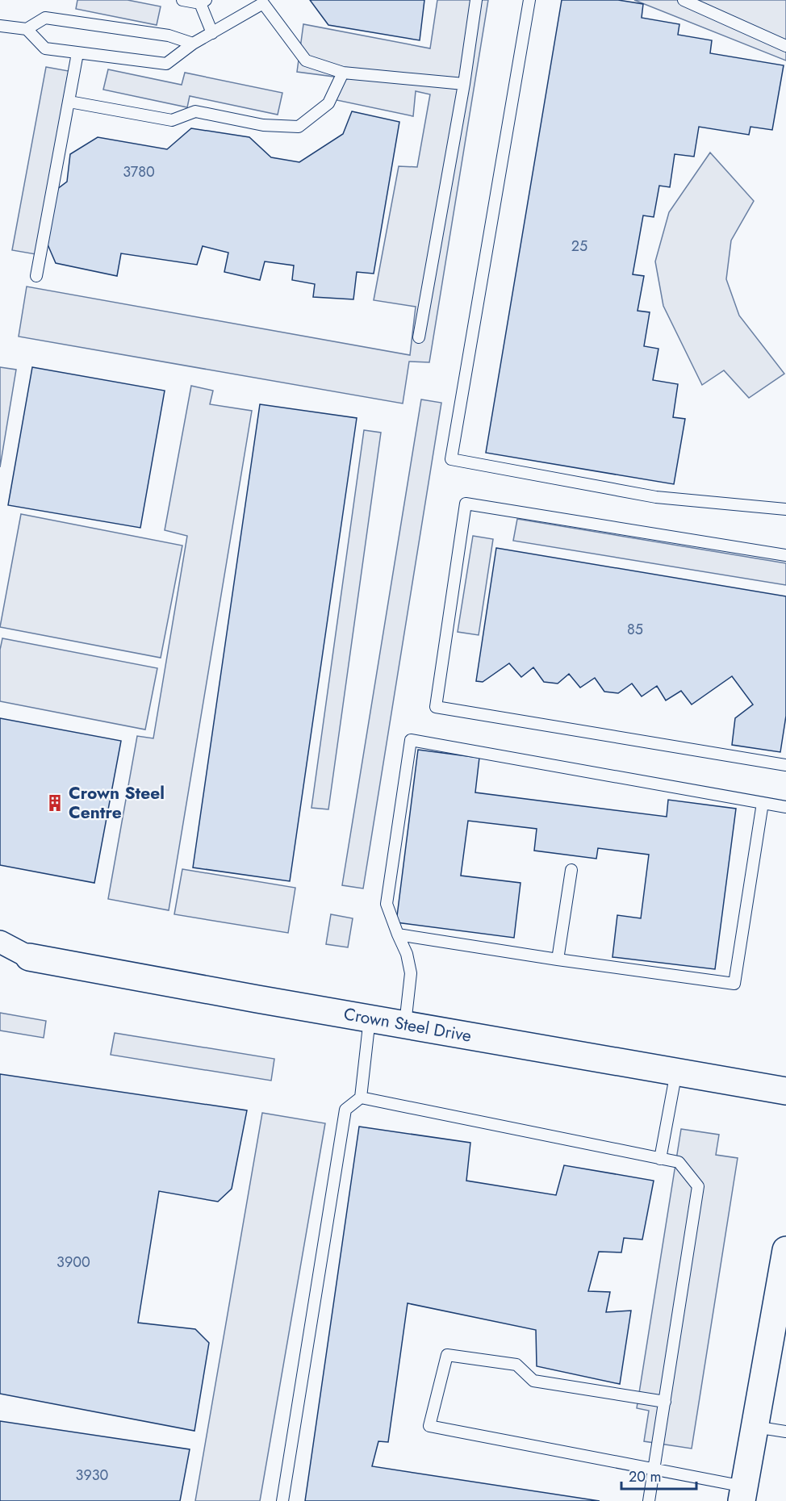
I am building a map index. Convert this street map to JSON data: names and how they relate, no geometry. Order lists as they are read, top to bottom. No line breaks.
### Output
{"streets":{"street":["Crown Steel Drive"]},"places":{"building":["Crown Steel Centre"]},"house_numbers":["3780","25","85","3900","3930"],"scale_bar":"20 m"}
